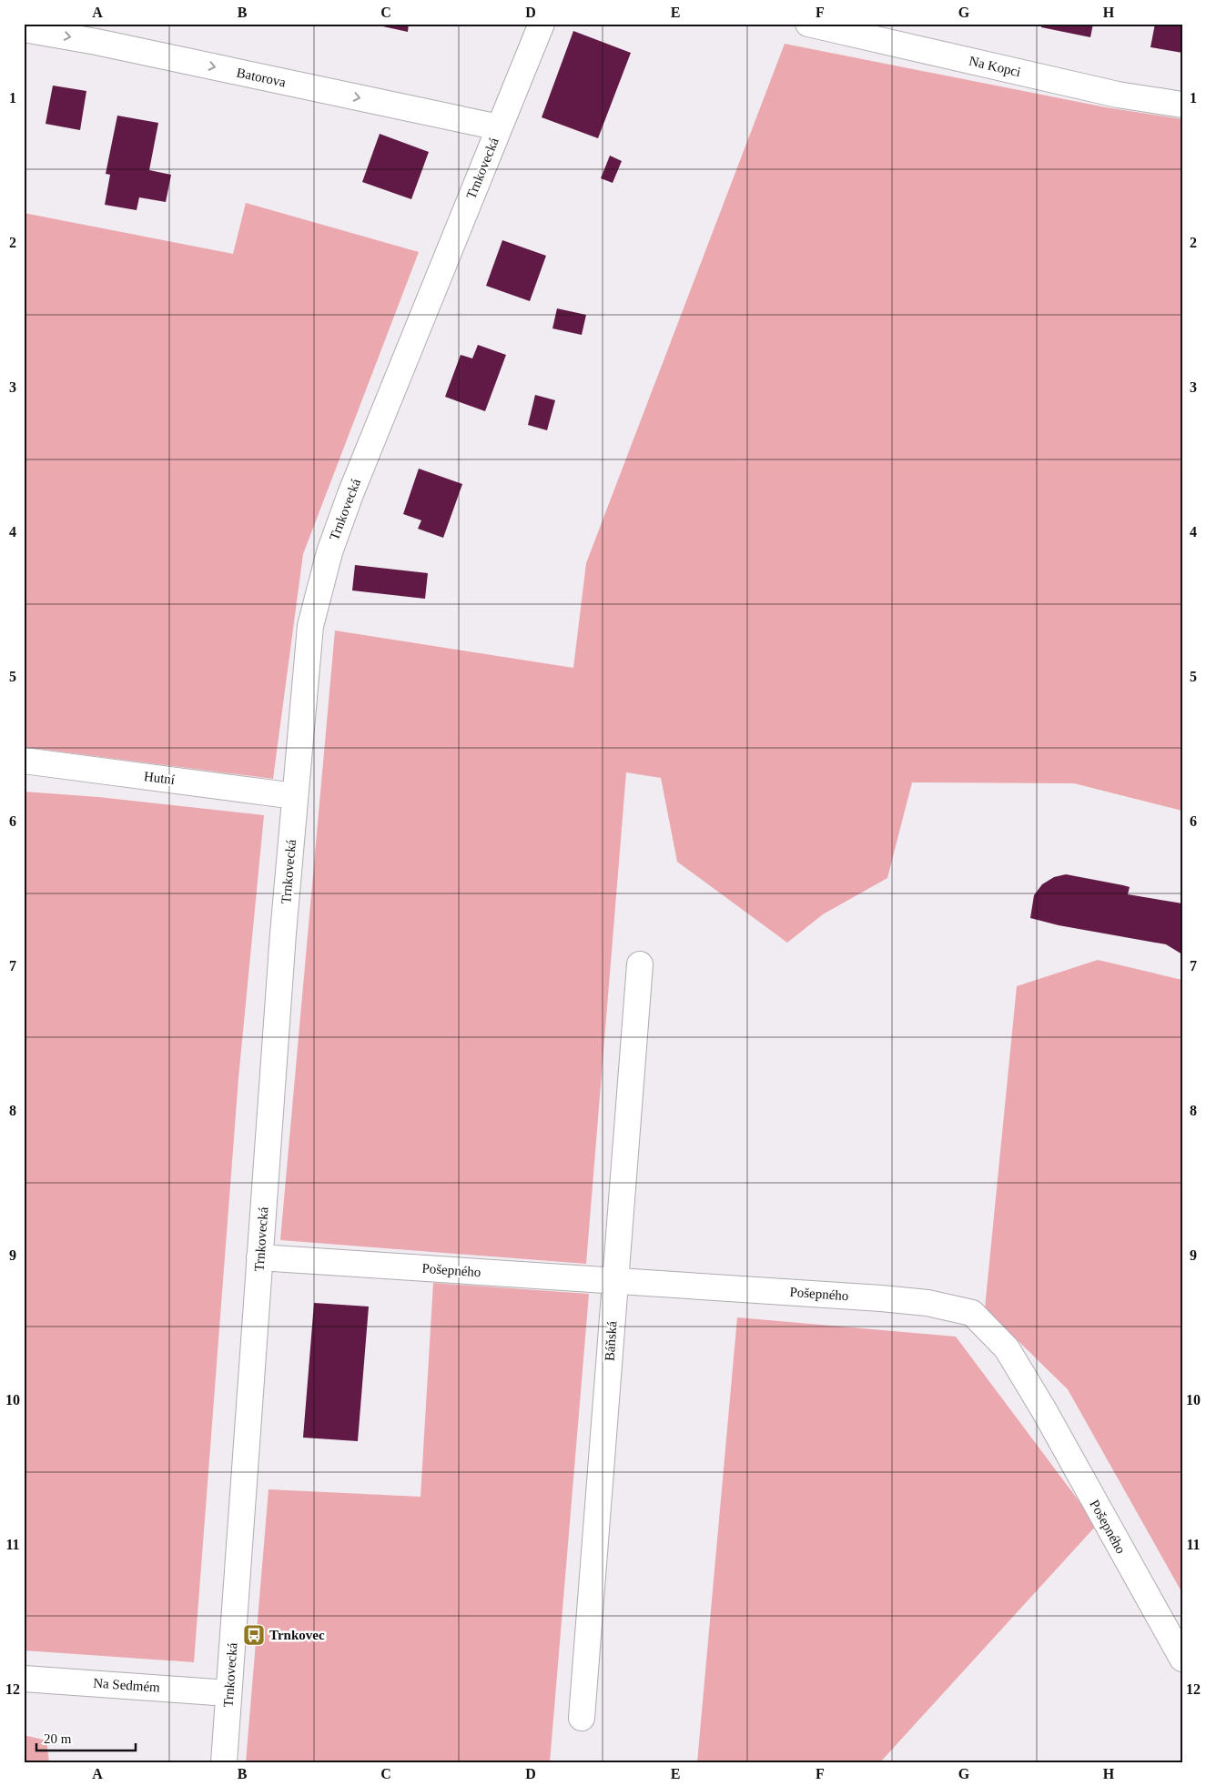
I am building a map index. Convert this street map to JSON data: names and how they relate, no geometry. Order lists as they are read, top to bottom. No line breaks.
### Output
{"streets":{"street":["Na Kopci","Batorova","Trnkovecká","Hutní","Pošepného","Báňská","Na Sedmém"]},"crossings":[["Batorova","Trnkovecká"],["Trnkovecká","Hutní"],["Trnkovecká","Pošepného"],["Trnkovecká","Na Sedmém"],["Pošepného","Báňská"]],"one_way":["Batorova"],"places":{"bus stop":["Trnkovec"]},"scale_bar":"20 m","grid":{"columns":["A","B","C","D","E","F","G","H"],"rows":["1","2","3","4","5","6","7","8","9","10","11","12"]}}
